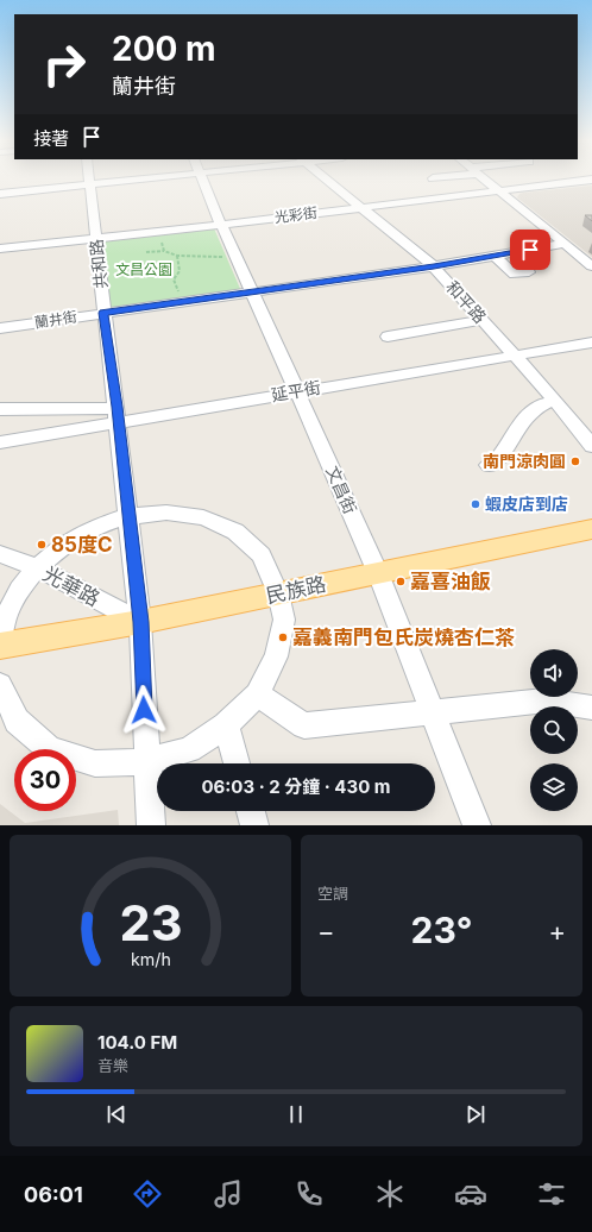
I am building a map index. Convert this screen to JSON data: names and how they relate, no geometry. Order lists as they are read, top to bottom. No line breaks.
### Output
{"streets":{"main road":["民族路"],"street":["光彩街","共和路","和平路","蘭井街","延平街","文昌街","光華路"]},"crossings":[["光彩街","共和路"],["光彩街","和平路"],["光彩街","文昌街"],["共和路","蘭井街"],["共和路","延平街"],["共和路","光華路"],["共和路","民族路"],["和平路","蘭井街"],["和平路","延平街"],["蘭井街","文昌街"],["延平街","文昌街"],["文昌街","民族路"],["光華路","民族路"]],"parks":["文昌公園"],"places":["南門涼肉圓","蝦皮店到店","85度C","嘉喜油飯","嘉義南門包氏炭燒杏仁茶"],"page":{"turn":["200 m","蘭井街"],"then":"接著","limit":"30","trip":"06:03 · 2 分鐘 · 430 m","tile":"空調","heat":["−","23°","+"],"song":["104.0 FM","音樂"],"tabs":"06:01","gauge":["23","km/h"]}}
